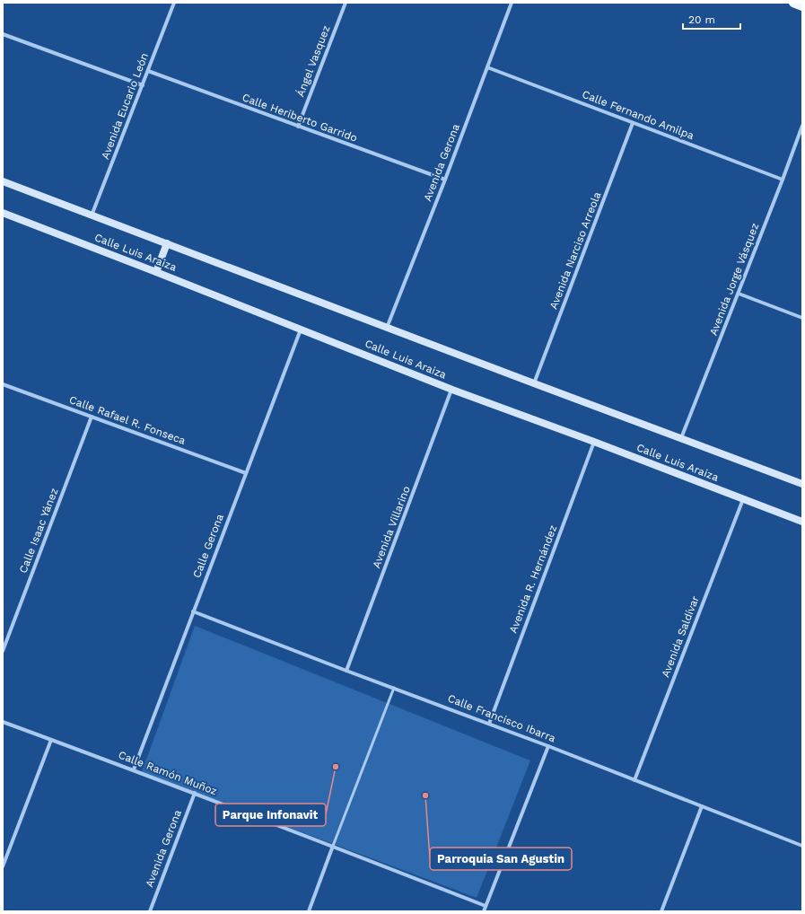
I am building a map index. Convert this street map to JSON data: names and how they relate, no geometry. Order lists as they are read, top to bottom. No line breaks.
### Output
{"streets":{"street":["Ángel Vasquez","Avenida Eucario León","Calle Fernando Amilpa","Calle Heriberto Garrido","Avenida Gerona","Avenida Narciso Arreola","Calle Luis Araiza","Avenida Jorge Vásquez","Calle Rafael R. Fonseca","Avenida Villarino","Calle Isaac Yánez","Calle Gerona","Avenida R. Hernández","Avenida Saldívar","Calle Francisco Ibarra","Calle Ramón Muñoz"]},"crossings":[["Ángel Vasquez","Calle Heriberto Garrido"],["Avenida Eucario León","Calle Heriberto Garrido"],["Avenida Eucario León","Calle Luis Araiza"],["Calle Fernando Amilpa","Avenida Gerona"],["Calle Fernando Amilpa","Avenida Narciso Arreola"],["Calle Fernando Amilpa","Avenida Jorge Vásquez"],["Calle Heriberto Garrido","Avenida Gerona"],["Avenida Gerona","Calle Luis Araiza"],["Avenida Gerona","Calle Ramón Muñoz"],["Avenida Narciso Arreola","Calle Luis Araiza"],["Calle Luis Araiza","Avenida Jorge Vásquez"],["Calle Luis Araiza","Avenida Villarino"],["Calle Luis Araiza","Calle Gerona"],["Calle Luis Araiza","Avenida R. Hernández"],["Calle Luis Araiza","Avenida Saldívar"],["Calle Rafael R. Fonseca","Calle Isaac Yánez"],["Calle Rafael R. Fonseca","Calle Gerona"],["Avenida Villarino","Calle Francisco Ibarra"],["Calle Gerona","Calle Francisco Ibarra"],["Calle Gerona","Calle Ramón Muñoz"],["Avenida R. Hernández","Calle Francisco Ibarra"],["Avenida Saldívar","Calle Francisco Ibarra"]],"places":["Parque Infonavit","Parroquia San Agustin"],"scale_bar":"20 m"}
